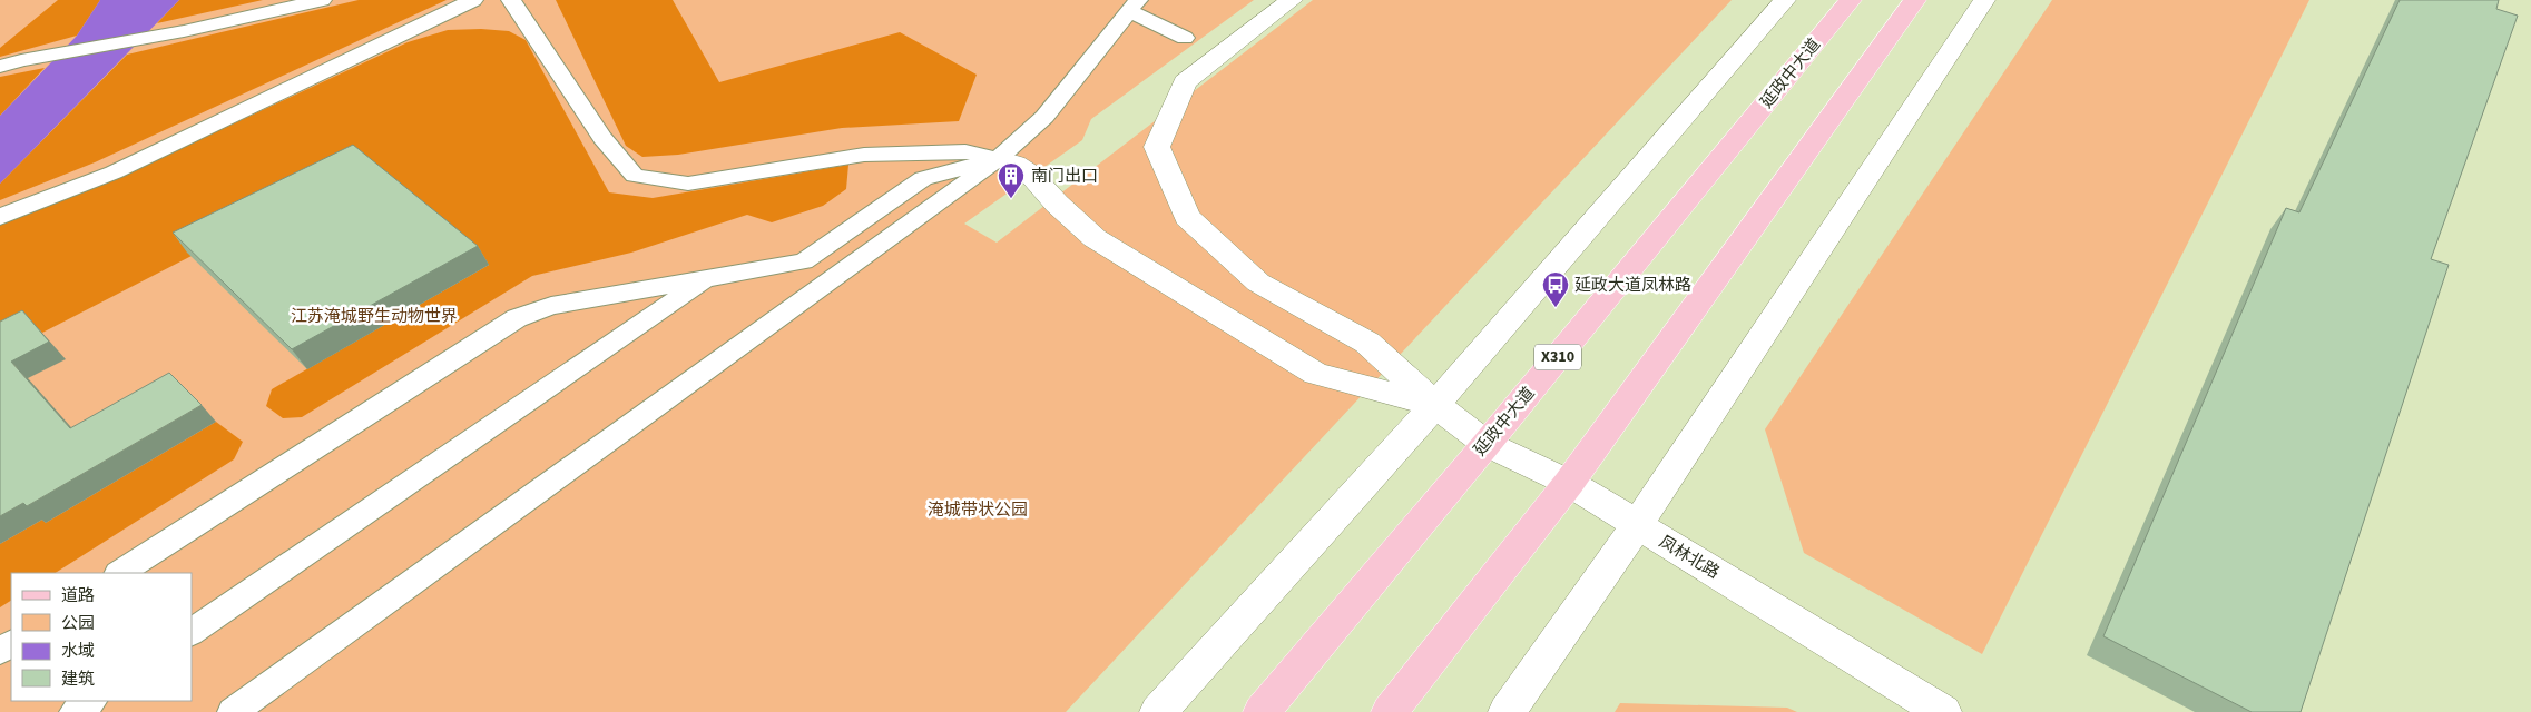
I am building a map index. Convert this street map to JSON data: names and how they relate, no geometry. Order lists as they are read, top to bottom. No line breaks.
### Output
{"streets":{"main road":["延政中大道","X310"],"street":["凤林北路"]},"crossings":[["延政中大道","凤林北路"]],"parks":["江苏淹城野生动物世界","淹城带状公园"],"places":{"building":["南门出口"],"bus stop":["延政大道凤林路"]},"legend":["道路","公园","水域","建筑"]}
